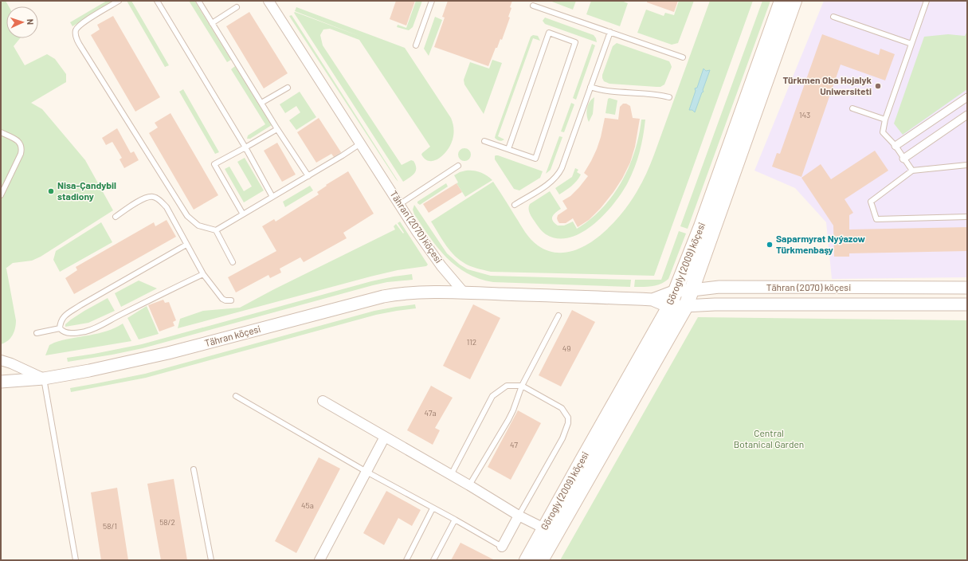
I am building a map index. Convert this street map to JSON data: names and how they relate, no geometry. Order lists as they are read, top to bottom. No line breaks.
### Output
{"streets":{"main road":["Görogly (2009) köçesi"],"street":["Tähran (2070) köçesi","Tähran köçesi"]},"crossings":[["Tähran (2070) köçesi","Görogly (2009) köçesi"],["Tähran (2070) köçesi","Tähran köçesi"]],"parks":["Central Botanical Garden"],"places":["Türkmen Oba Hojalyk Uniwersiteti","Nisa-Çandybil stadiony","Saparmyrat Nyýazow Türkmenbaşy"],"house_numbers":["143","112","49","47a","47","45a","58/2","58/1"],"north":"right"}
